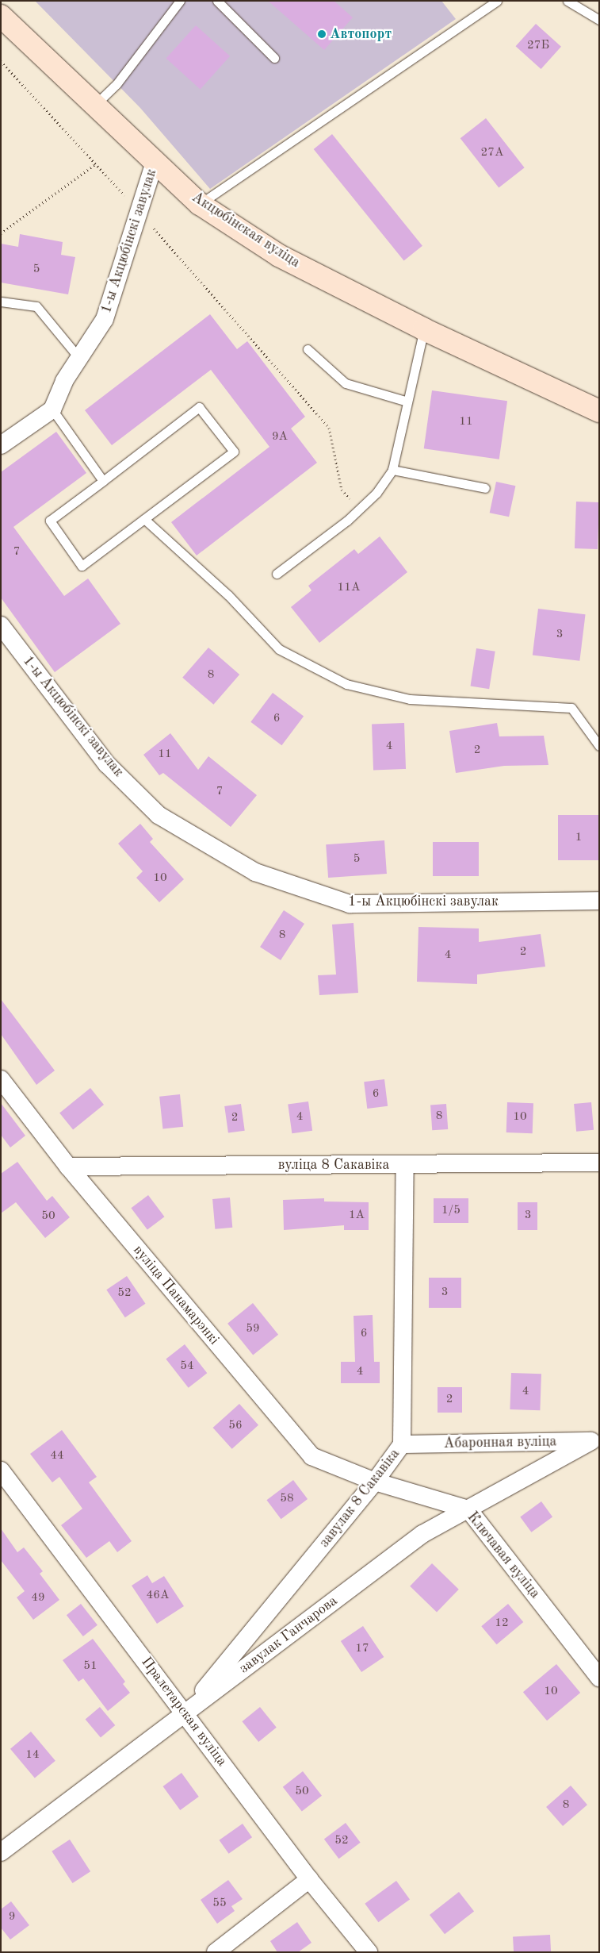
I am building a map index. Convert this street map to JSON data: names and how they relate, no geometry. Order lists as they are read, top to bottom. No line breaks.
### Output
{"streets":{"street":["Акцюбінская вуліца","1-ы Акцюбінскі завулак","вуліца 8 Сакавіка","вуліца Панамарэнкі","Абаронная вуліца","завулак 8 Сакавіка","Ключавая вуліца","завулак Ганчарова","Пралетарская вуліца"]},"crossings":[["Акцюбінская вуліца","1-ы Акцюбінскі завулак"],["вуліца 8 Сакавіка","вуліца Панамарэнкі"],["вуліца 8 Сакавіка","завулак 8 Сакавіка"],["вуліца Панамарэнкі","завулак 8 Сакавіка"],["вуліца Панамарэнкі","Ключавая вуліца"],["Абаронная вуліца","завулак 8 Сакавіка"],["Абаронная вуліца","завулак Ганчарова"],["завулак 8 Сакавіка","Ключавая вуліца"],["завулак 8 Сакавіка","завулак Ганчарова"],["завулак 8 Сакавіка","Пралетарская вуліца"],["Ключавая вуліца","завулак Ганчарова"],["завулак Ганчарова","Пралетарская вуліца"]],"places":["Автопорт"],"house_numbers":["27Б","27А","5","11","9А","7","11А","3","8","6","4","2","11","7","1","5","10","8","2","4","6","8","4","10","2","1/5","1А","3","50","3","52","59","6","54","4","4","2","56","44","58","46А","49","12","17","51","10","14","50","8","52","55","9"]}
